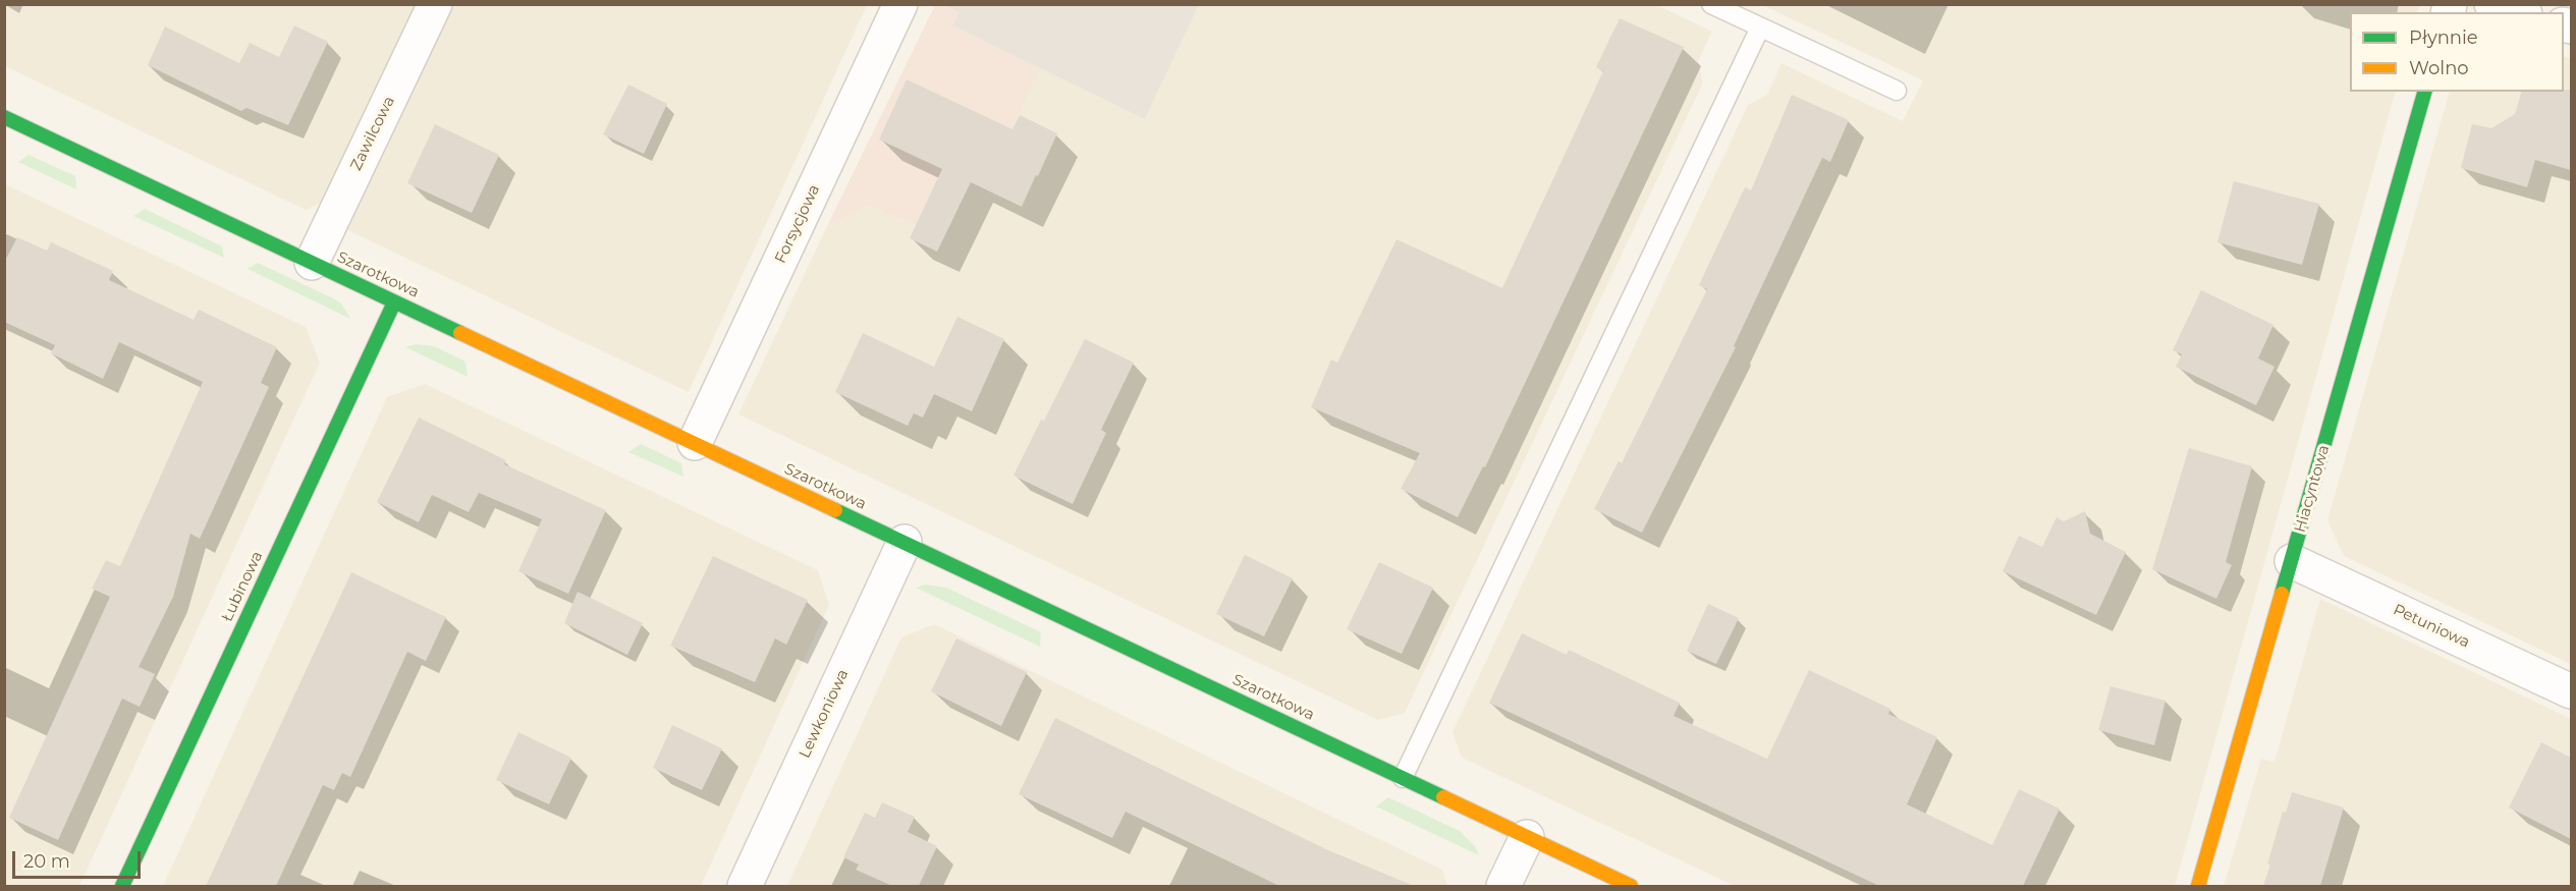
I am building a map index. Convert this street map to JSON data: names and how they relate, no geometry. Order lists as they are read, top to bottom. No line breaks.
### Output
{"streets":{"street":["Zawilcowa","Forsycjowa","Szarotkowa","Hiacyntowa","Łubinowa","Petuniowa","Lewkoniowa"]},"crossings":[["Zawilcowa","Szarotkowa"],["Forsycjowa","Szarotkowa"],["Szarotkowa","Łubinowa"],["Szarotkowa","Lewkoniowa"],["Hiacyntowa","Petuniowa"]],"legend":["Płynnie","Wolno"],"scale_bar":"20 m"}
